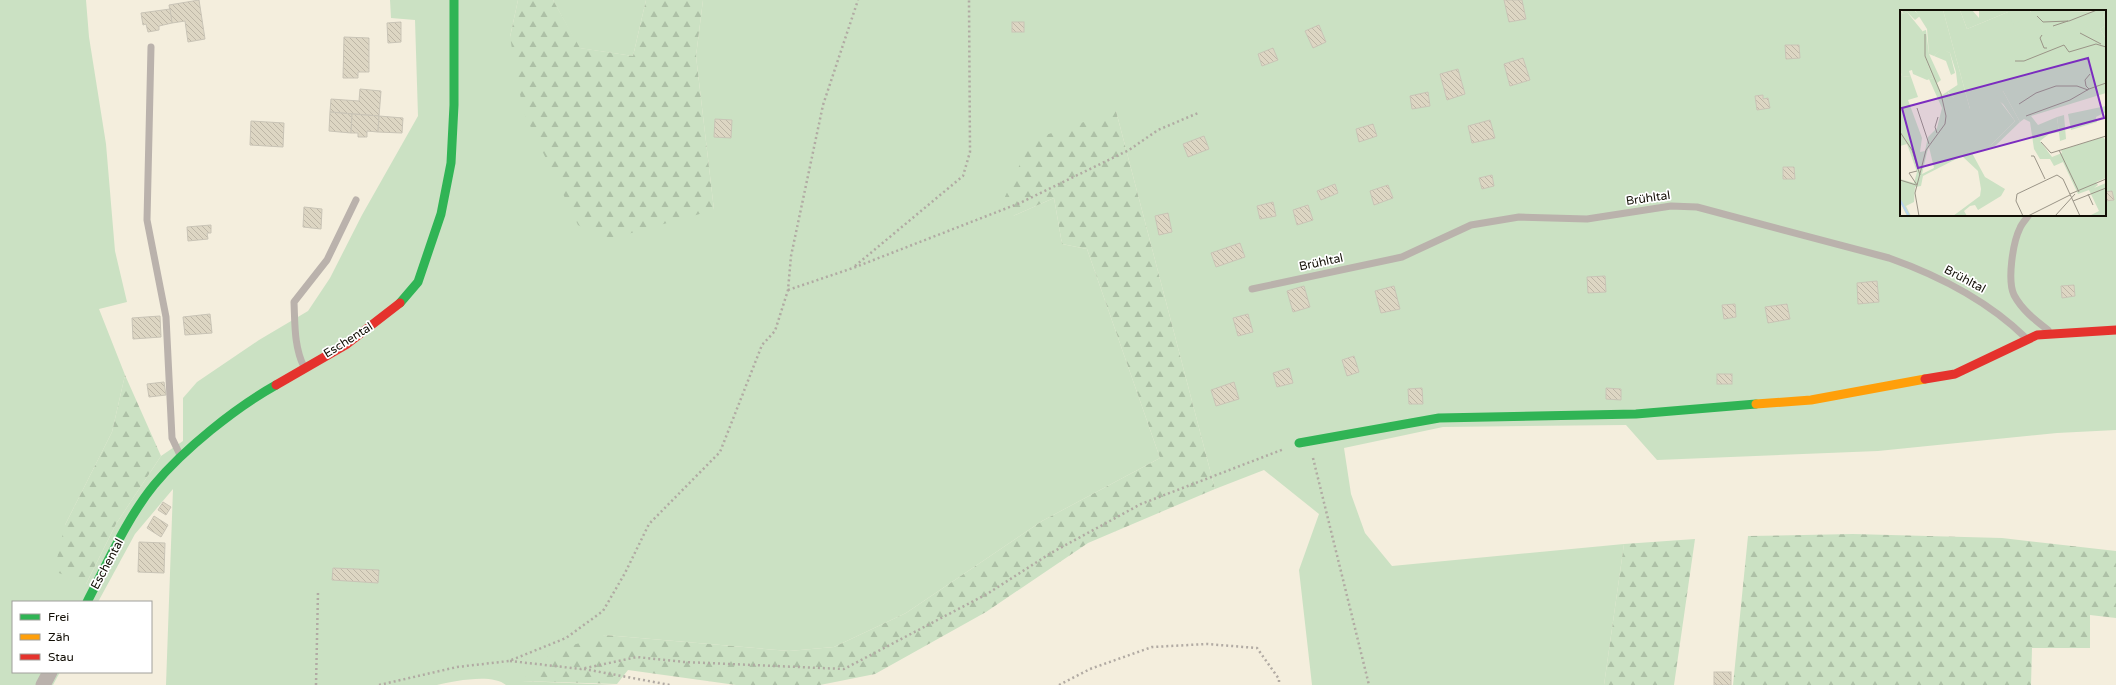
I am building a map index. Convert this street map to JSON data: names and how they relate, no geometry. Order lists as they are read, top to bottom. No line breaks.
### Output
{"streets":{"street":["Eschental"],"lane":["Brühltal"]},"legend":["Frei","Zäh","Stau"]}
